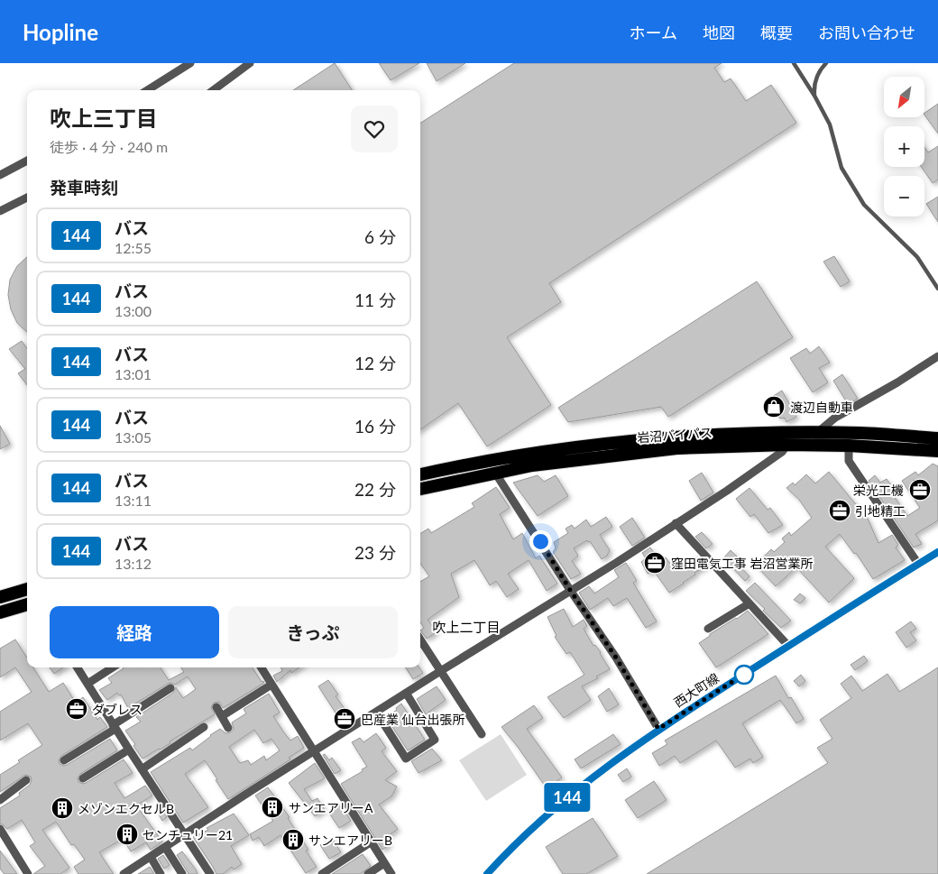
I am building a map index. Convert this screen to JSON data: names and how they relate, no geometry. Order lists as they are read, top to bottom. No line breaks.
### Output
{"streets":{"highway":["岩沼バイパス"],"street":["西大町線"]},"districts":["吹上二丁目"],"places":{"shop":["渡辺自動車"],"office":["栄光工機","引地精工","窪田電気工事 岩沼営業所","ダブレス","巴産業 仙台出張所"],"building":["サンエアリーA","メゾンエクセルB","センチュリー21","サンエアリーB"]},"lines":["bus line 144"],"north":"bottom left","page":{"header":"Hopline","nav":["ホーム","地図","概要","お問い合わせ"],"on_map":"144","map_buttons":["+","−"],"heading":[["吹上三丁目","徒歩 · 4 分 · 240 m"],"発車時刻"],"list":[{"mark":"144","name":"バス","note":"12:55","value":"6 分"},{"mark":"144","name":"バス","note":"13:00","value":"11 分"},{"mark":"144","name":"バス","note":"13:01","value":"12 分"},{"mark":"144","name":"バス","note":"13:05","value":"16 分"},{"mark":"144","name":"バス","note":"13:11","value":"22 分"},{"mark":"144","name":"バス","note":"13:12","value":"23 分"}],"buttons":["経路","きっぷ"]}}
